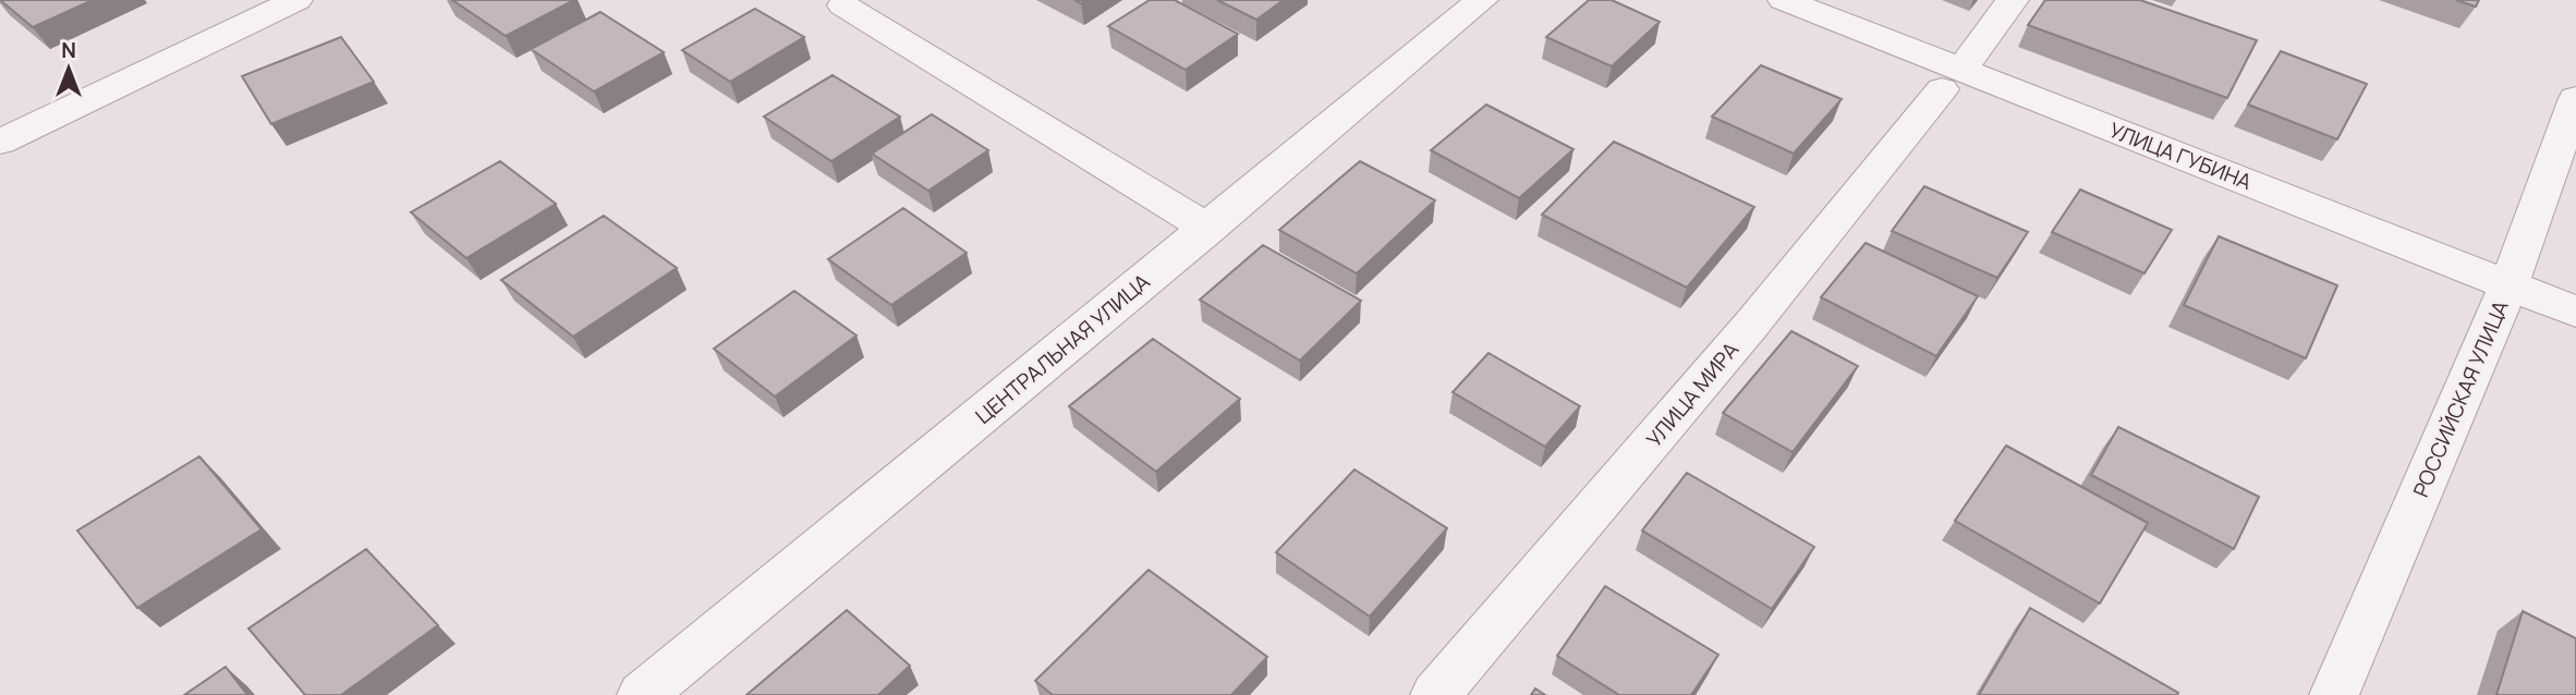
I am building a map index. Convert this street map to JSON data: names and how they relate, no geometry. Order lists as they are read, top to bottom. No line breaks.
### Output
{"streets":{"street":["УЛИЦА ГУБИНА","ЦЕНТРАЛЬНАЯ УЛИЦА","УЛИЦА МИРА","РОССИЙСКАЯ УЛИЦА"]},"crossings":[["УЛИЦА ГУБИНА","УЛИЦА МИРА"],["УЛИЦА ГУБИНА","РОССИЙСКАЯ УЛИЦА"]],"north":"top"}
